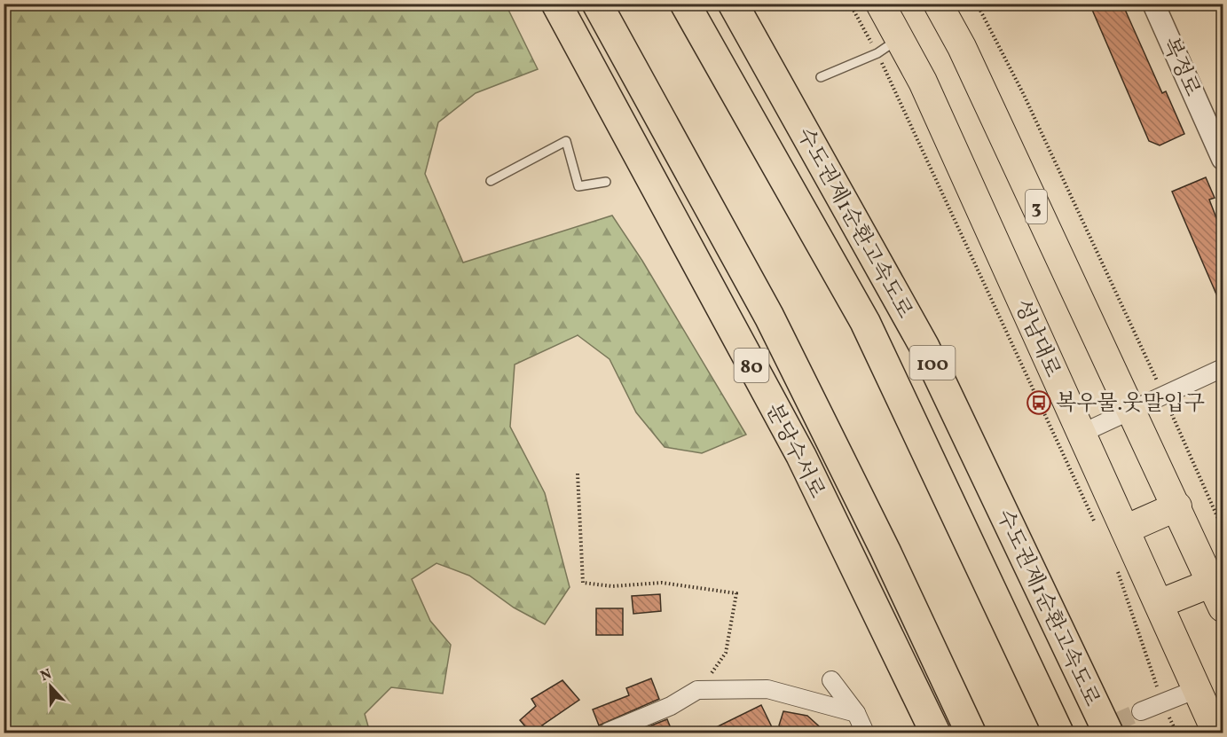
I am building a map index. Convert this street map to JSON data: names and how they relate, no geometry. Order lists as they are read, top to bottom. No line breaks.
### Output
{"streets":{"highway":["수도권제1순환고속도로","100","80","분당수서로"],"main road":["3","성남대로"],"street":["복정로"]},"places":{"bus stop":["복우물.웃말입구"]},"north":"top"}
